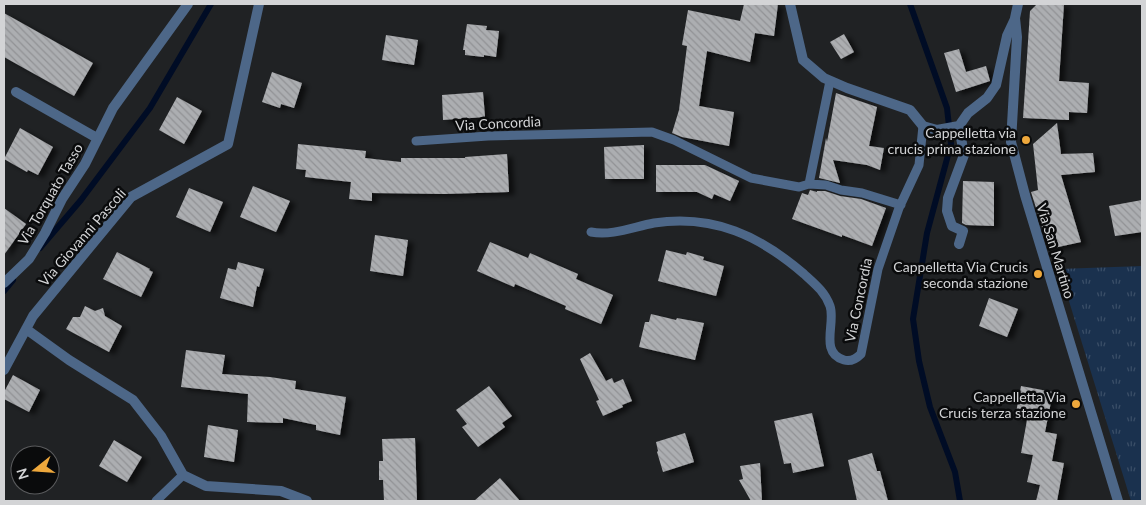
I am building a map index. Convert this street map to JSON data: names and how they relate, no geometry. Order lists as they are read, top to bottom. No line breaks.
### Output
{"streets":{"street":["Via Torquato Tasso","Via Giovanni Pascoli","Via San Martino"],"lane":["Via Concordia"]},"places":["Cappelletta via crucis prima stazione","Cappelletta Via Crucis seconda stazione","Cappelletta Via Crucis terza stazione"],"north":"left"}
